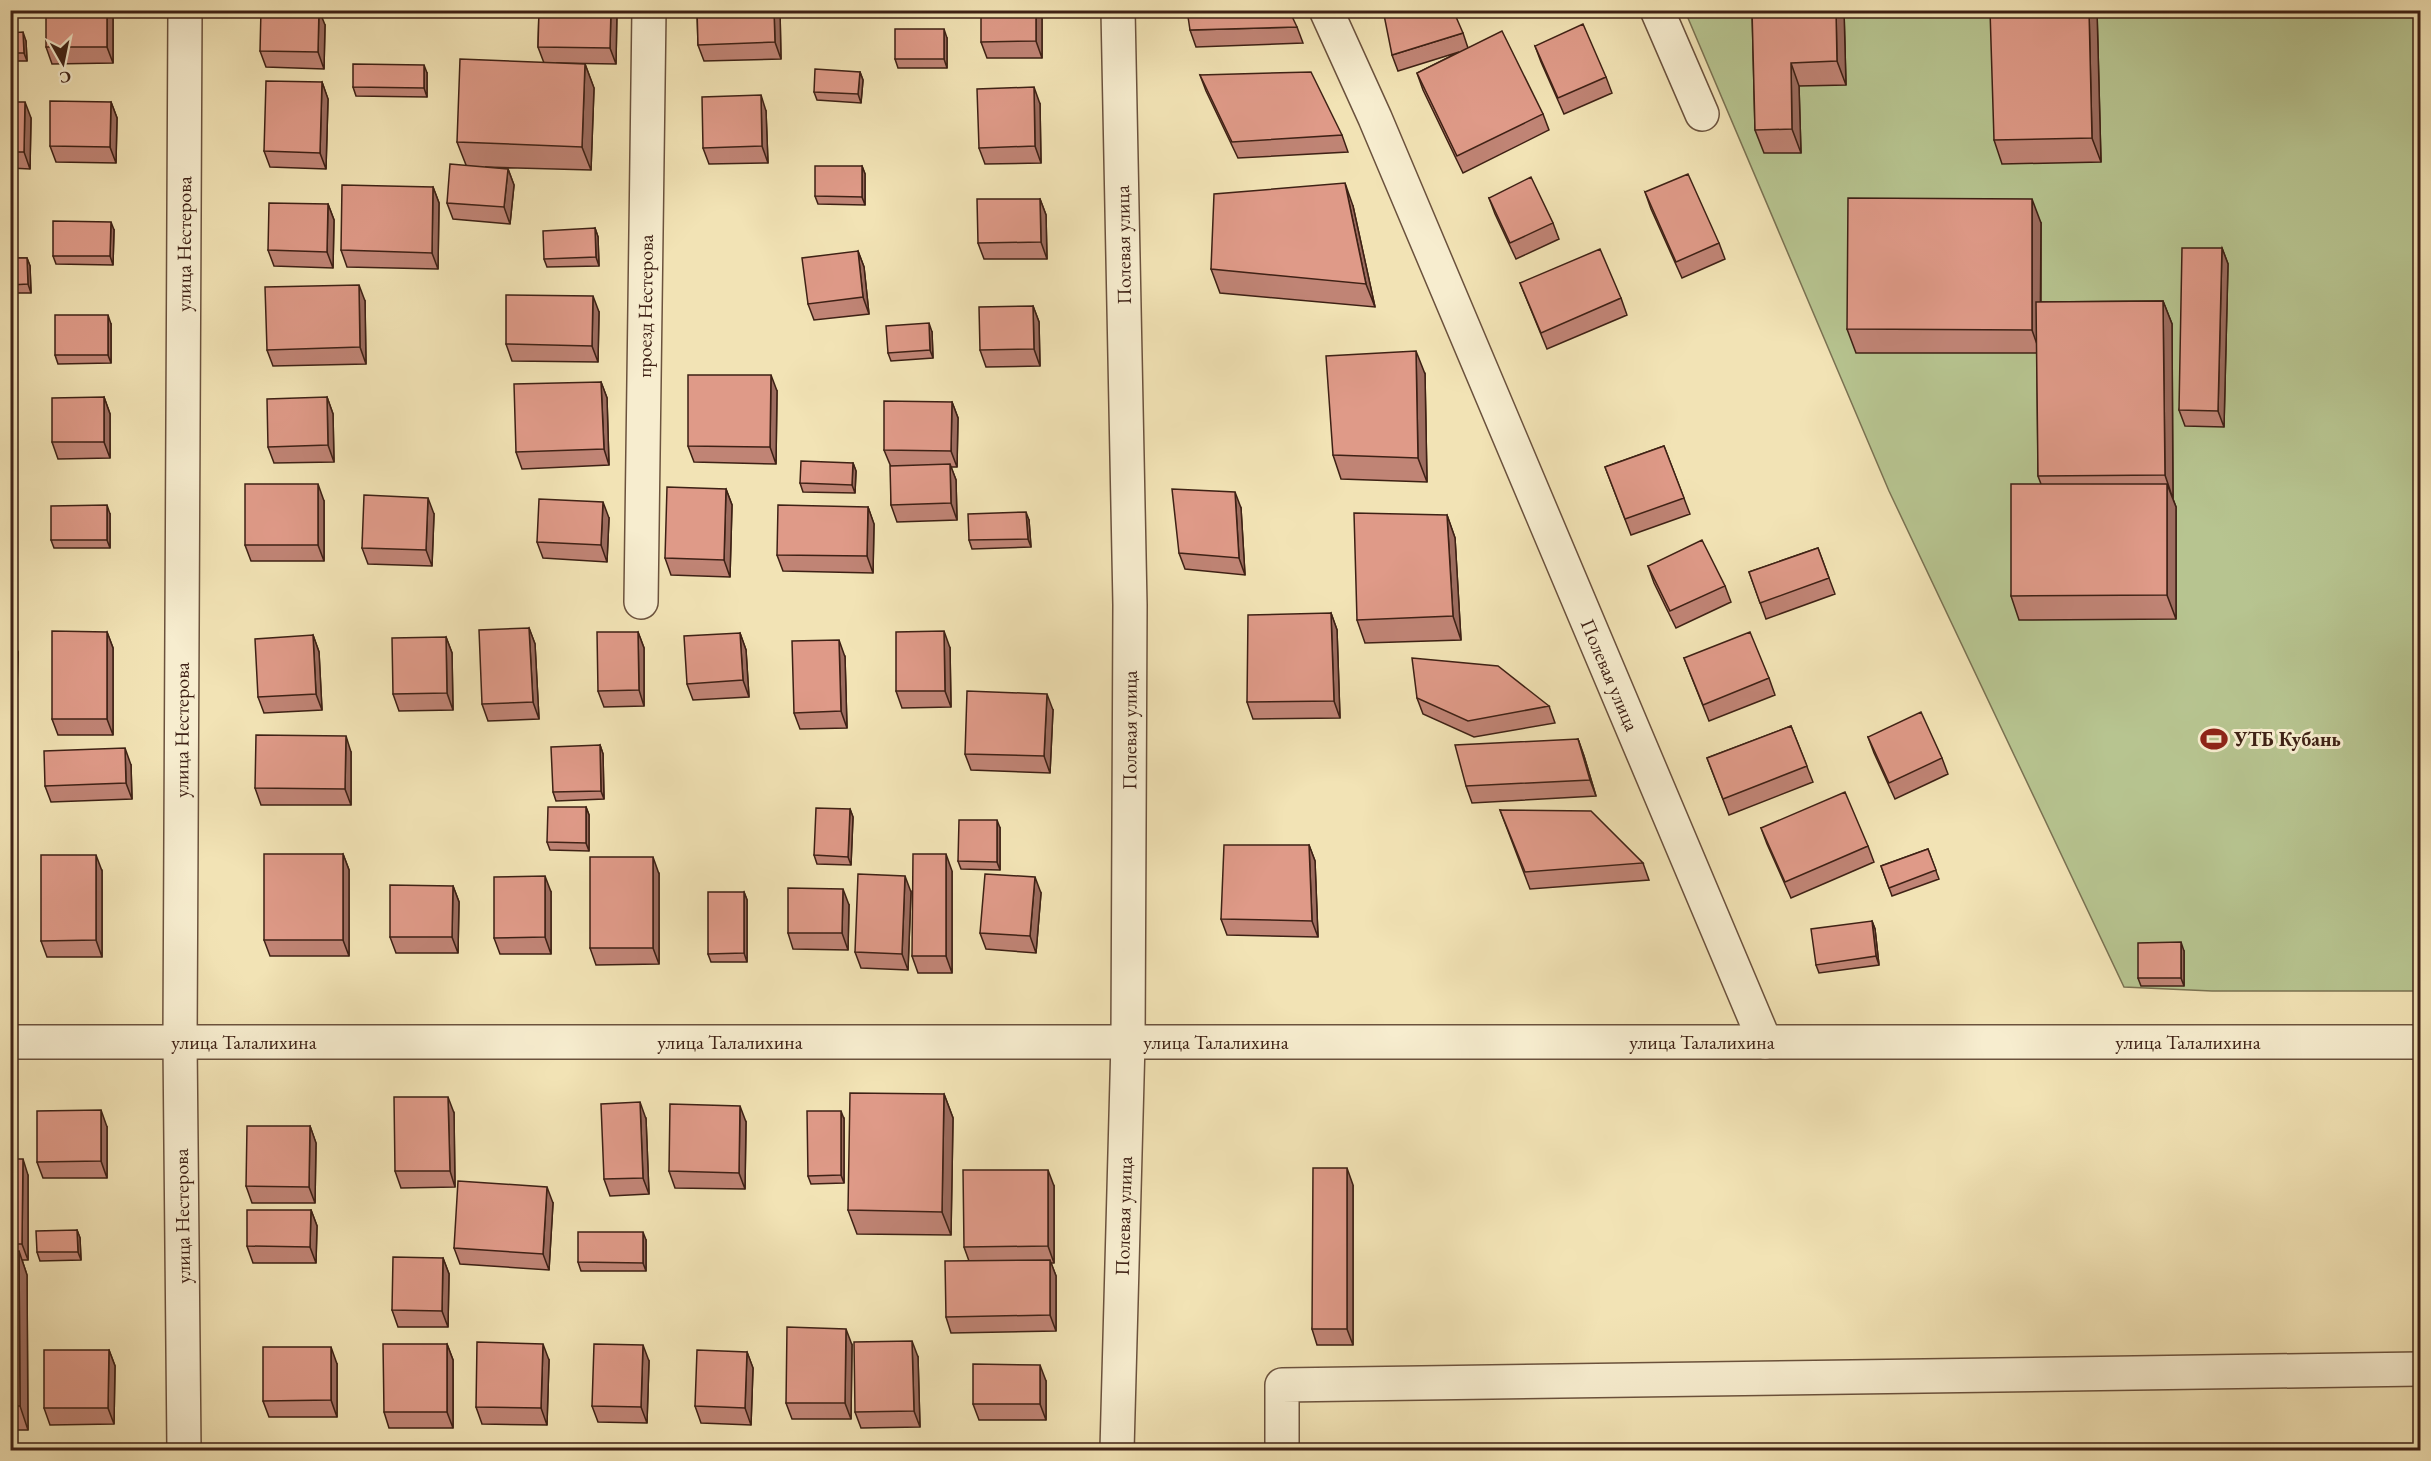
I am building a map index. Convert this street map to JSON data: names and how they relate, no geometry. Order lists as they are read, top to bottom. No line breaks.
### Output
{"streets":{"street":["улица Нестерова","Полевая улица","проезд Нестерова","улица Талалихина"]},"crossings":[["улица Нестерова","улица Талалихина"],["Полевая улица","улица Талалихина"]],"places":{"sports":["УТБ Кубань"]},"north":"bottom"}
